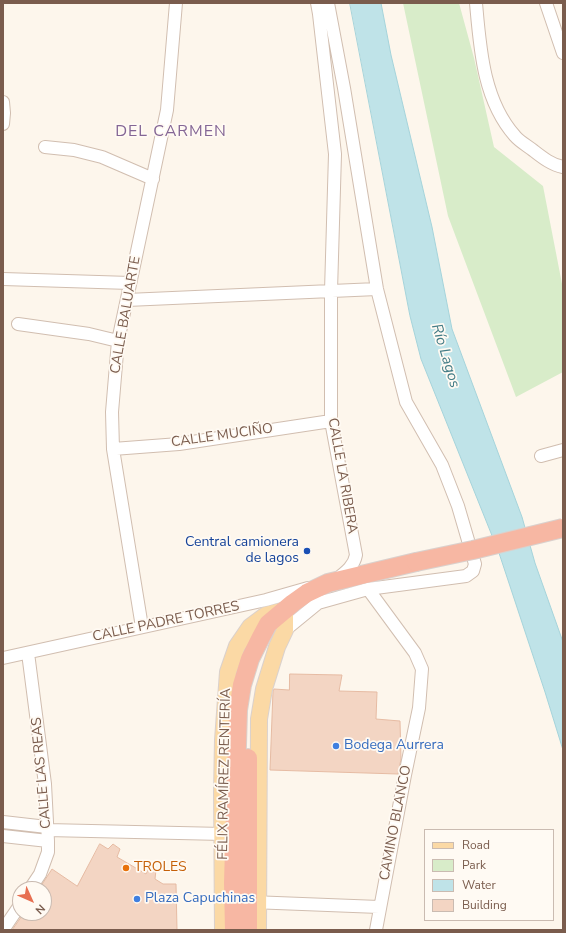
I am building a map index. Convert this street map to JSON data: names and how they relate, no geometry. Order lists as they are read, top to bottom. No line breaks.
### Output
{"streets":{"main road":["FÉLIX RAMÍREZ RENTERÍA"],"street":["CALLE BALUARTE","CALLE MUCIÑO","CALLE LA RIBERA","CALLE PADRE TORRES","CALLE LAS REAS","CAMINO BLANCO"]},"crossings":[["CALLE BALUARTE","CALLE MUCIÑO"],["CALLE BALUARTE","CALLE PADRE TORRES"],["CALLE MUCIÑO","CALLE LA RIBERA"],["CALLE LA RIBERA","CALLE PADRE TORRES"],["CALLE PADRE TORRES","CALLE LAS REAS"],["CALLE PADRE TORRES","FÉLIX RAMÍREZ RENTERÍA"]],"districts":["DEL CARMEN"],"water":["Río Lagos"],"places":["Central camionera de lagos","Bodega Aurrera","TROLES","Plaza Capuchinas"],"legend":["Road","Park","Water","Building"],"north":"bottom right"}
